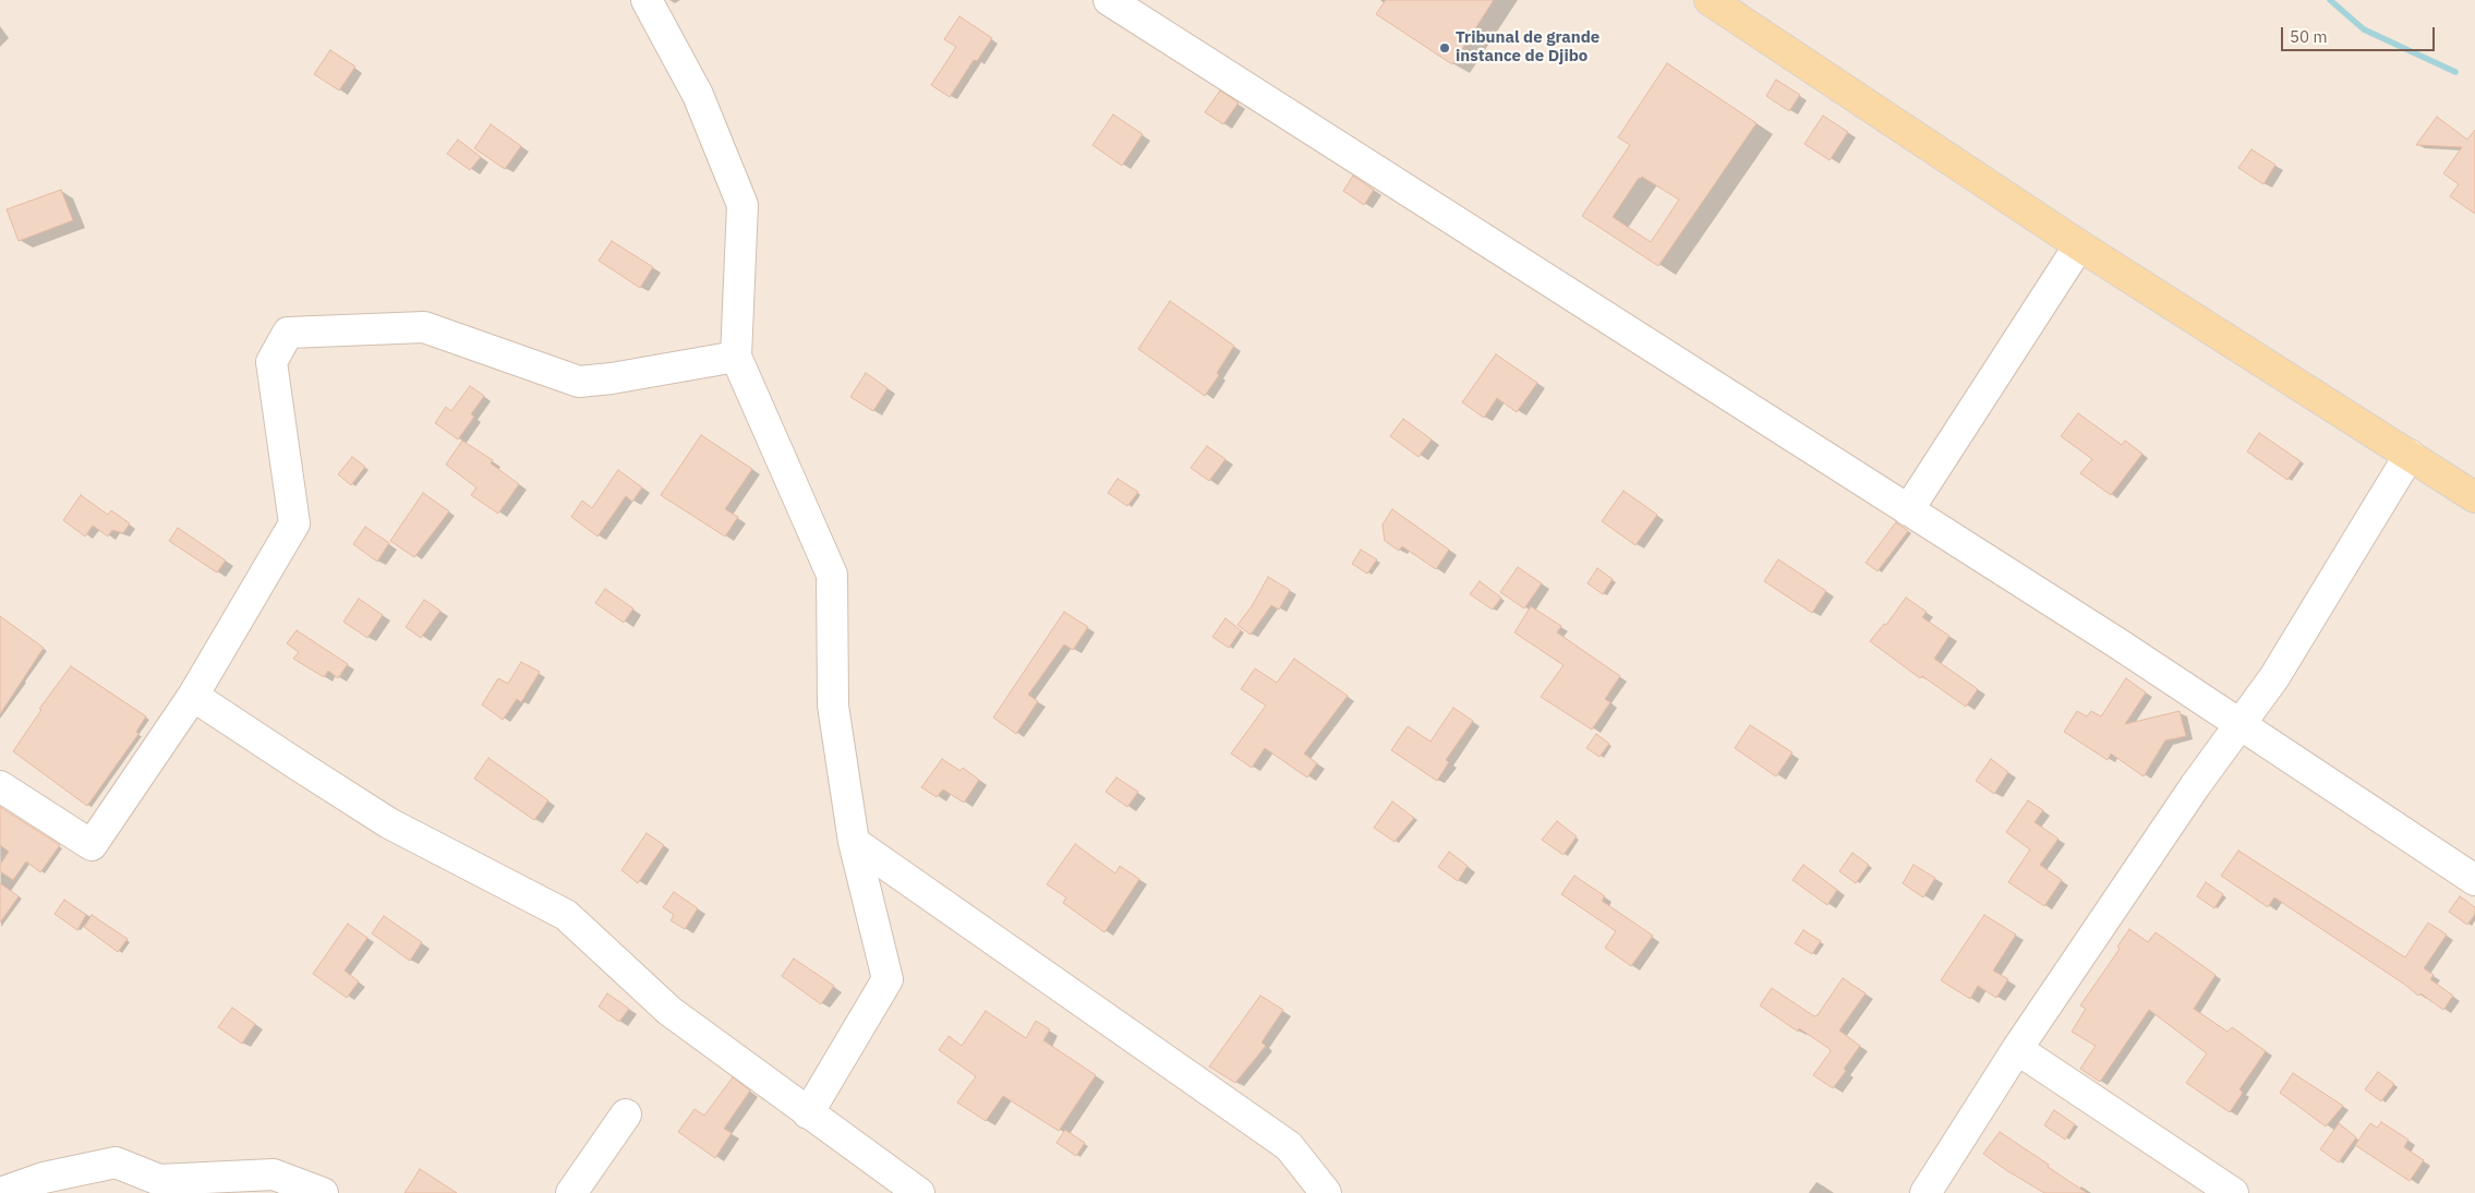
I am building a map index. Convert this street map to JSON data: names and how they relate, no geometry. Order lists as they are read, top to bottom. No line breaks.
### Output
{"places":["Tribunal de grande instance de Djibo"],"scale_bar":"50 m"}
